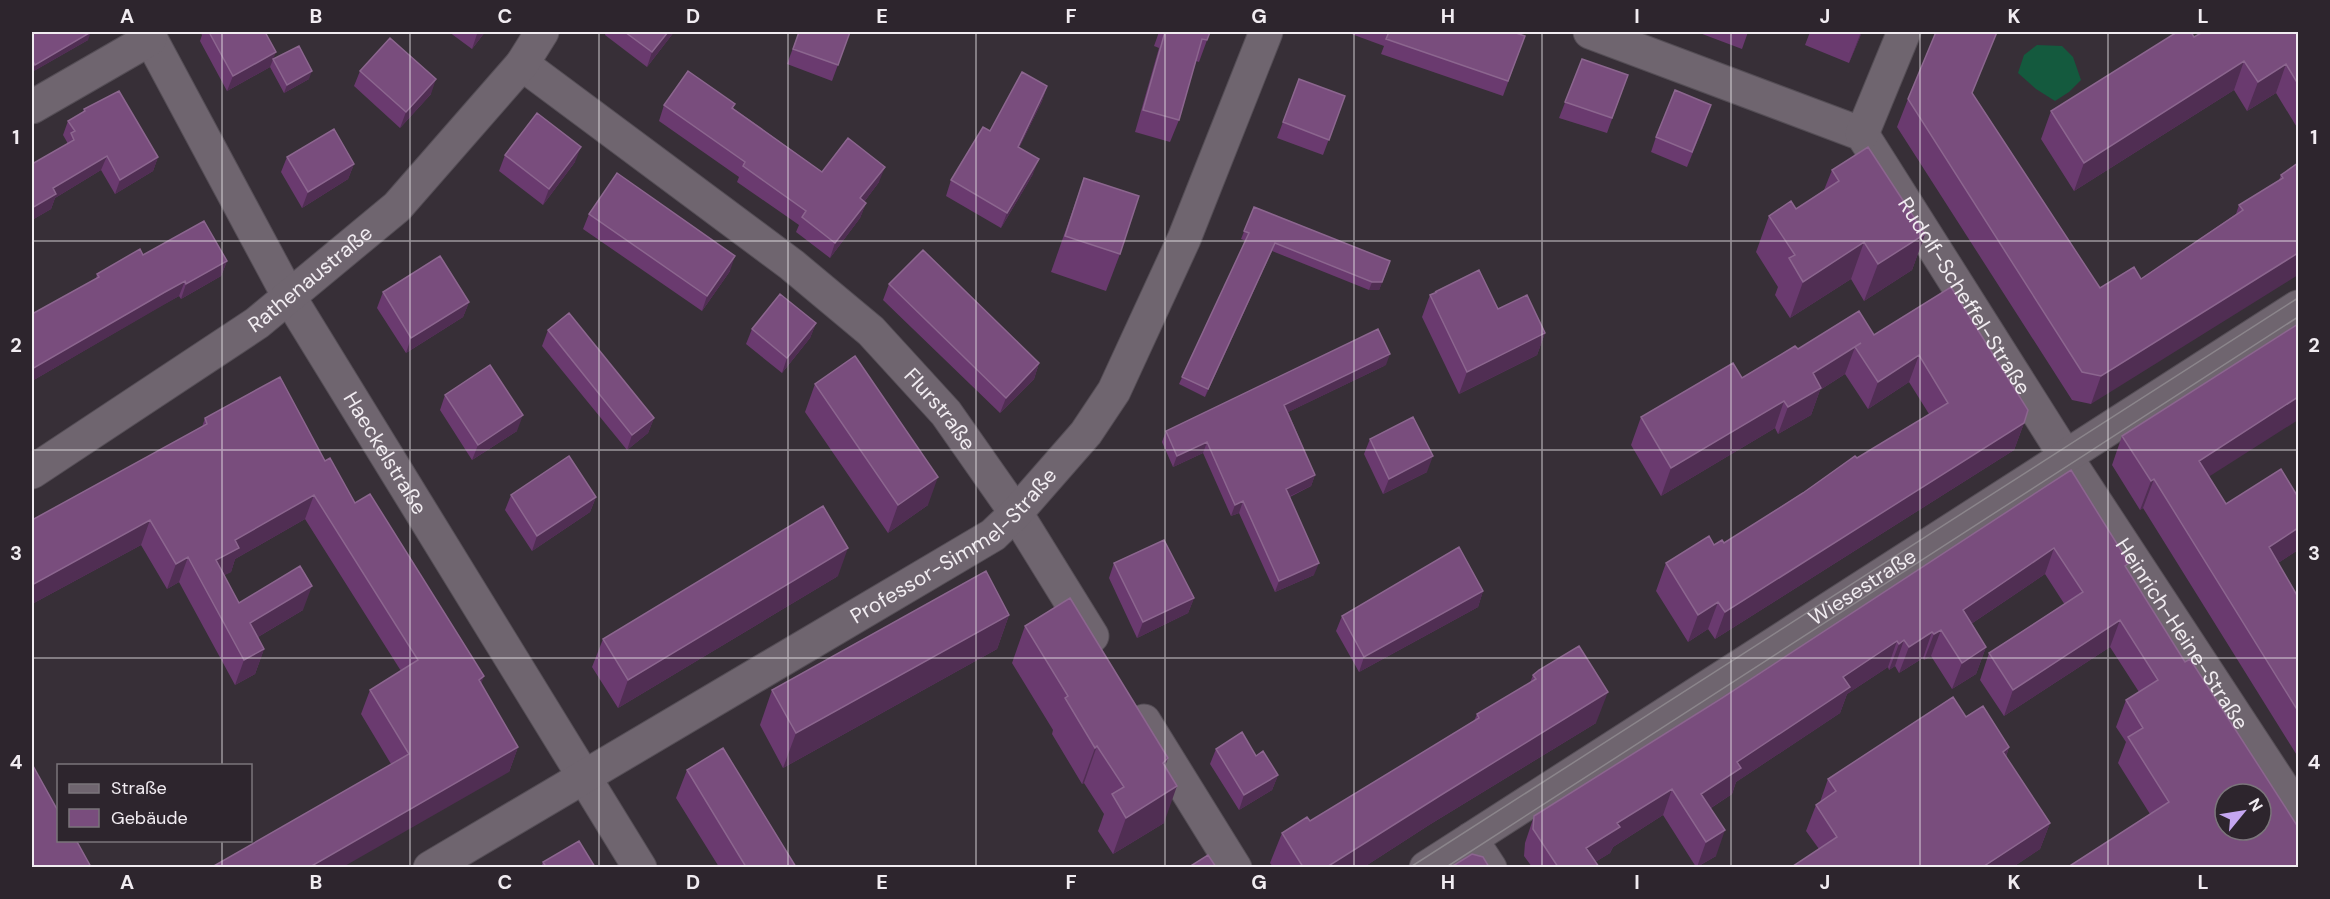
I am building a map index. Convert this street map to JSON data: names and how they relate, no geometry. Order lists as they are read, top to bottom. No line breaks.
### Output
{"streets":{"street":["Rathenaustraße","Rudolf-Scheffel-Straße","Flurstraße","Haeckelstraße","Professor-Simmel-Straße","Wiesestraße","Heinrich-Heine-Straße"]},"crossings":[["Rathenaustraße","Flurstraße"],["Rathenaustraße","Haeckelstraße"],["Rudolf-Scheffel-Straße","Wiesestraße"],["Rudolf-Scheffel-Straße","Heinrich-Heine-Straße"],["Flurstraße","Professor-Simmel-Straße"],["Haeckelstraße","Professor-Simmel-Straße"],["Wiesestraße","Heinrich-Heine-Straße"]],"legend":["Straße","Gebäude"],"north":"top right","grid":{"columns":["A","B","C","D","E","F","G","H","I","J","K","L"],"rows":["1","2","3","4"]}}
